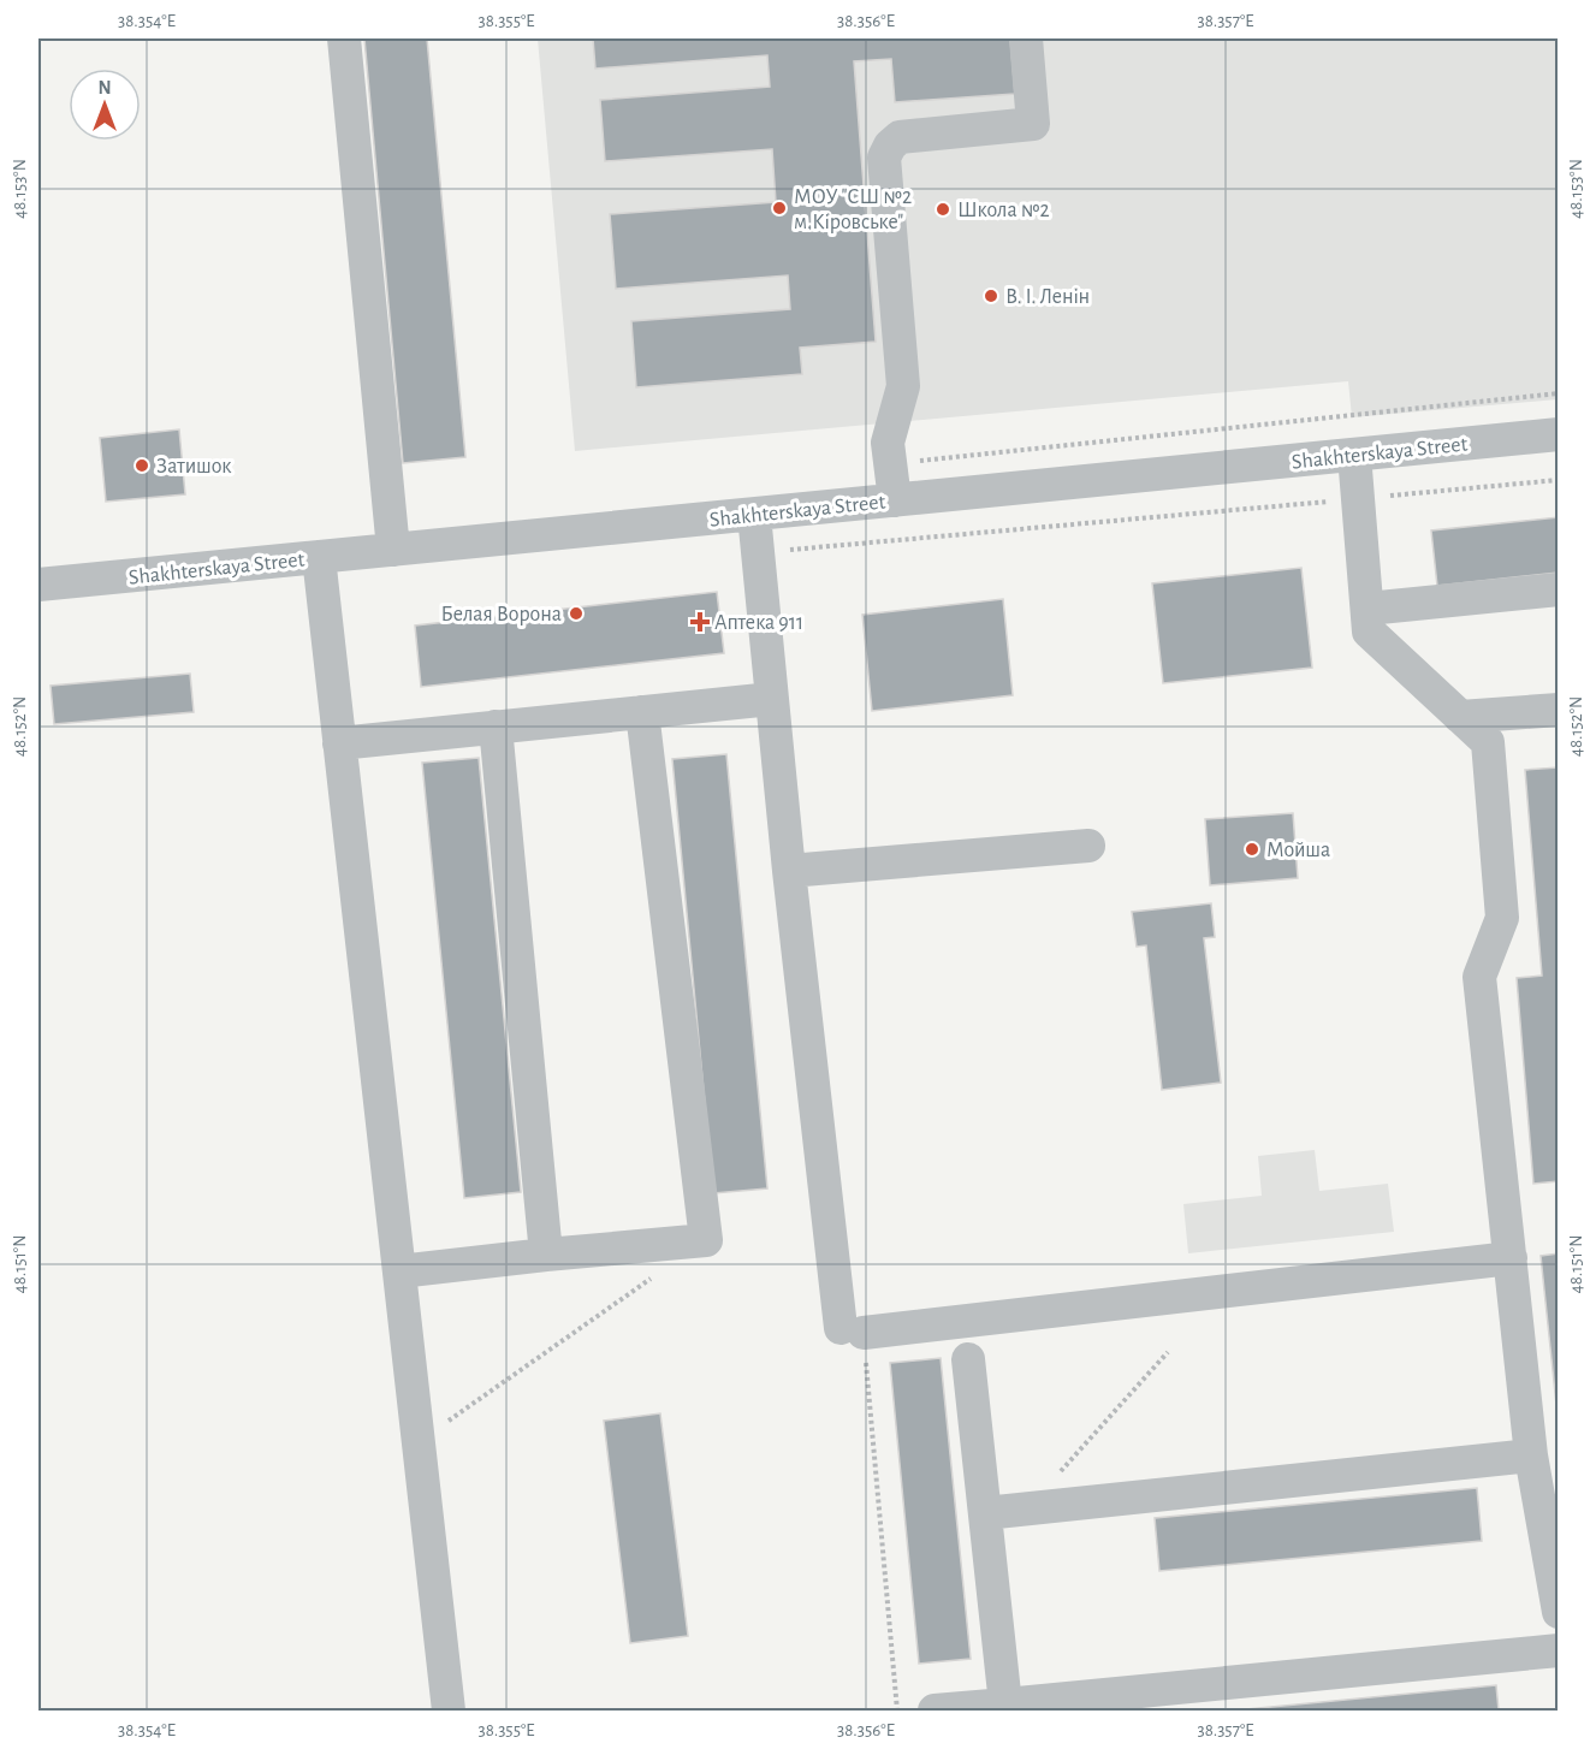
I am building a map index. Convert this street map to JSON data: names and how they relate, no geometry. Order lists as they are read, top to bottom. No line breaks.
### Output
{"streets":{"street":["Shakhterskaya Street"]},"places":{"other":["МОУ \"СШ №2 м.Кіровське\"","Школа №2","В. І. Ленін","Затишок","Белая Ворона","Мойша"],"health":["Аптека 911"]},"north":"top","coordinates":["38.354°E","38.355°E","38.356°E","38.357°E","48.153°N","48.152°N","48.151°N"]}
